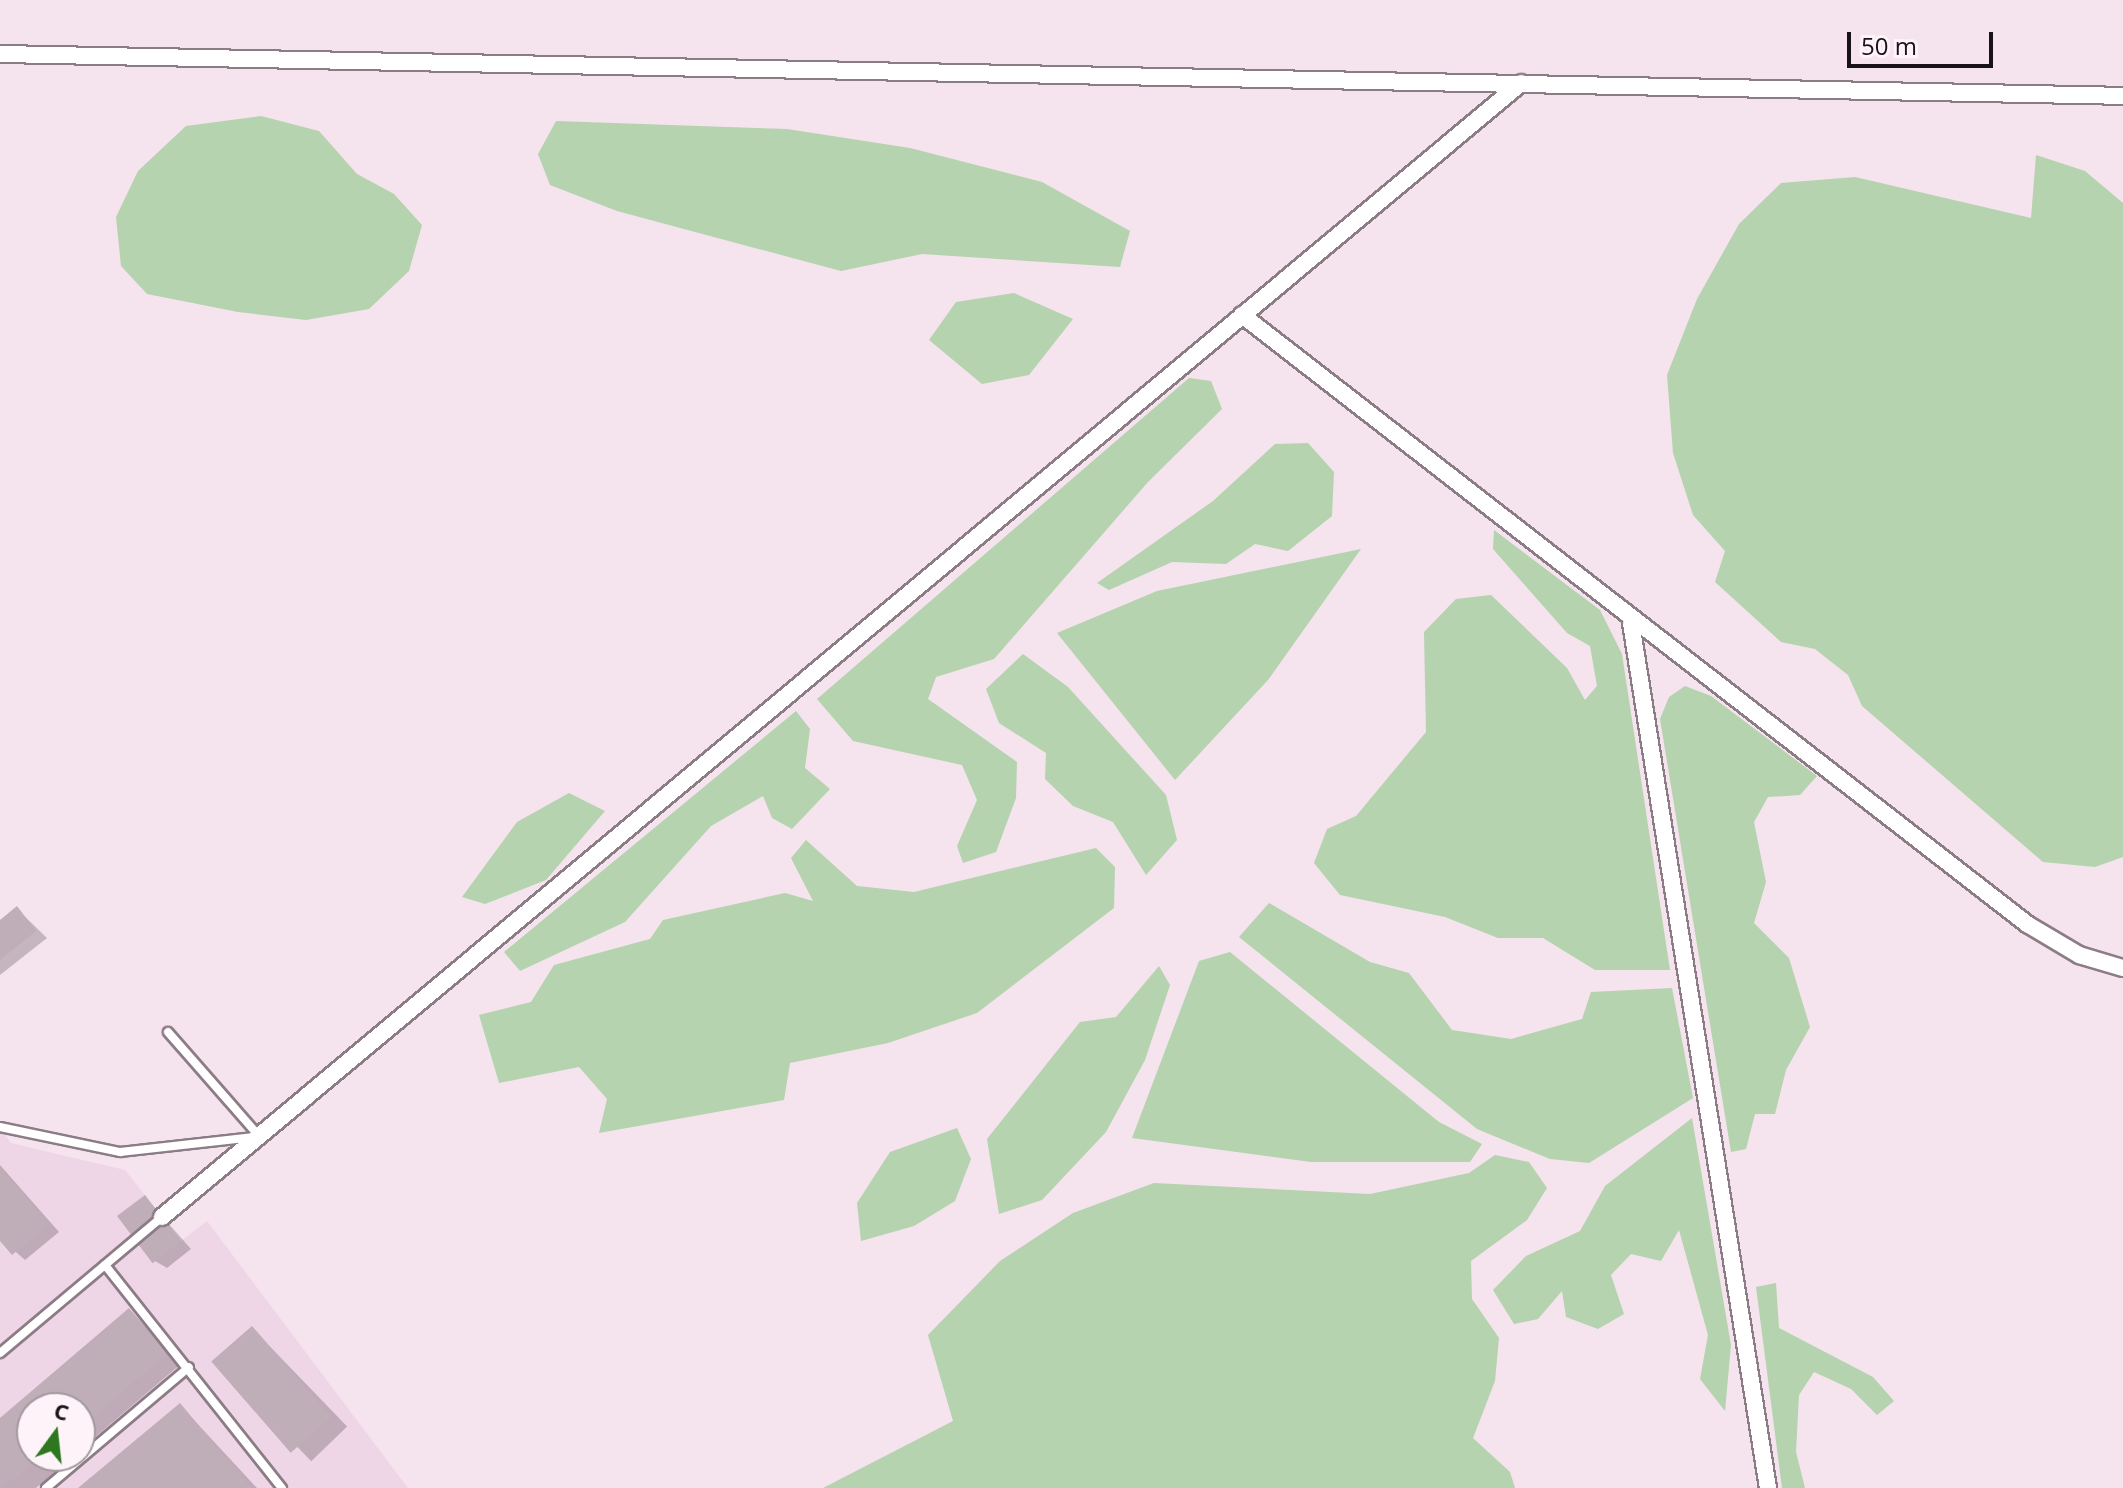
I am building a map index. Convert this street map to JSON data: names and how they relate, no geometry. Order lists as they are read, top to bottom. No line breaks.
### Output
{"scale_bar":"50 m","north":"top"}
